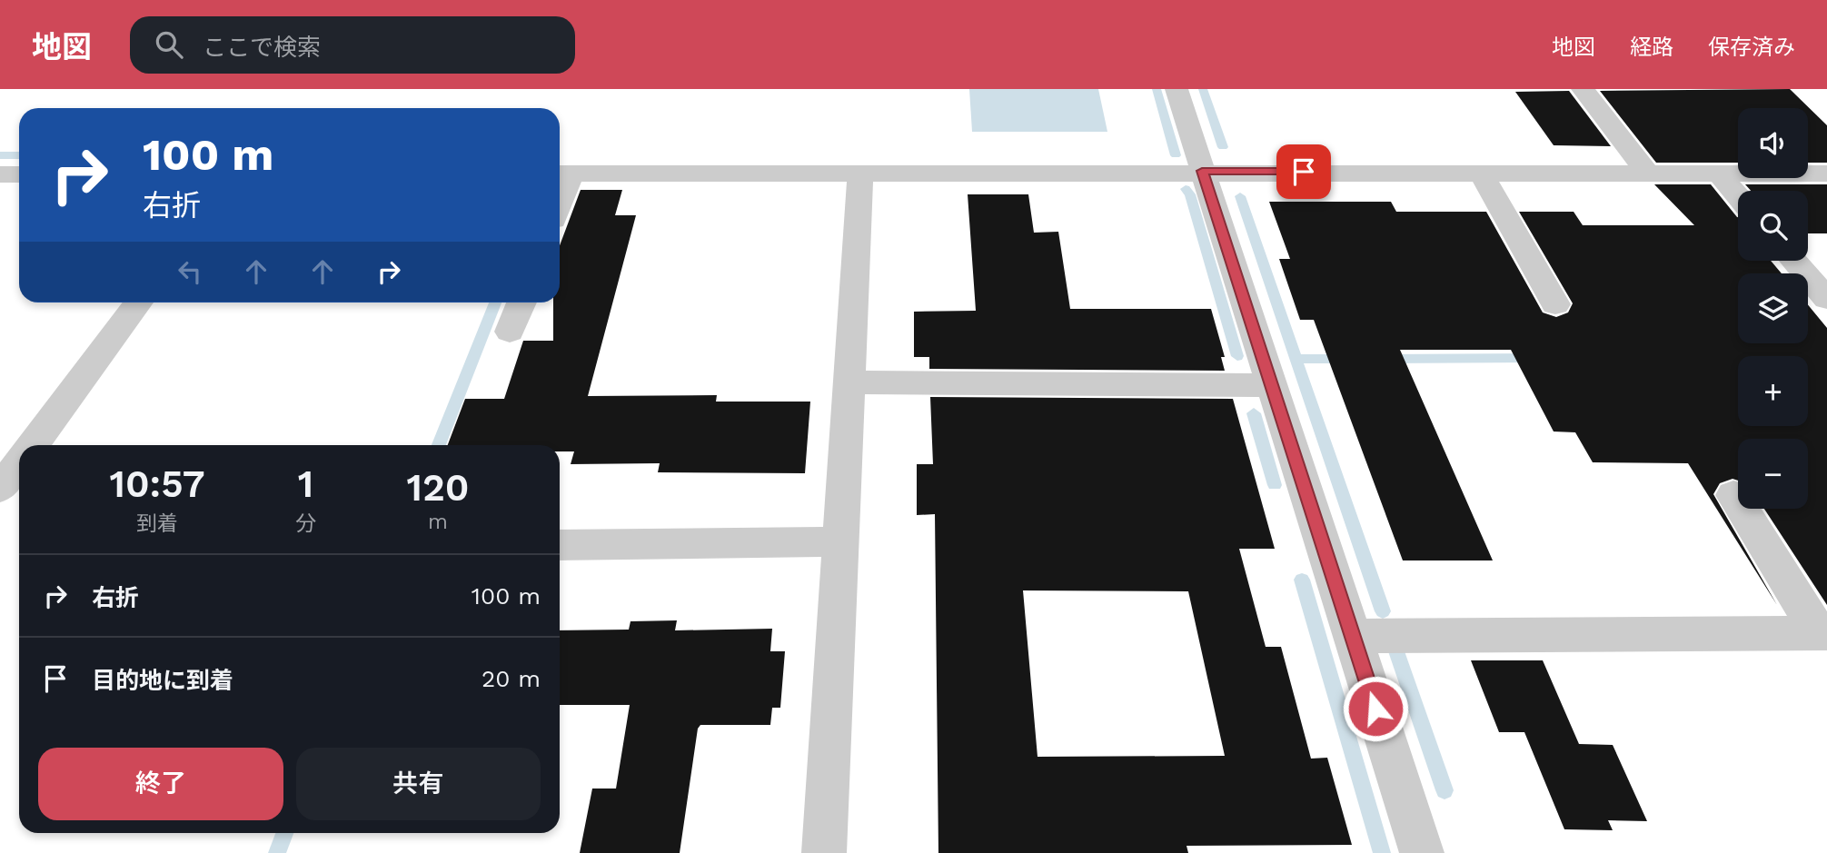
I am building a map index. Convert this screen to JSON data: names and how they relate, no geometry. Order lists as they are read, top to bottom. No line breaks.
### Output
{"page":{"header":"地図","search":"ここで検索","nav":["地図","経路","保存済み"],"map_buttons":["+","−"],"turn":["100 m","右折"],"eta":["10:57","到着","1","分","120","m"],"list":[{"name":"右折","value":"100 m"},{"name":"目的地に到着","value":"20 m"}],"buttons":["終了","共有"]}}
